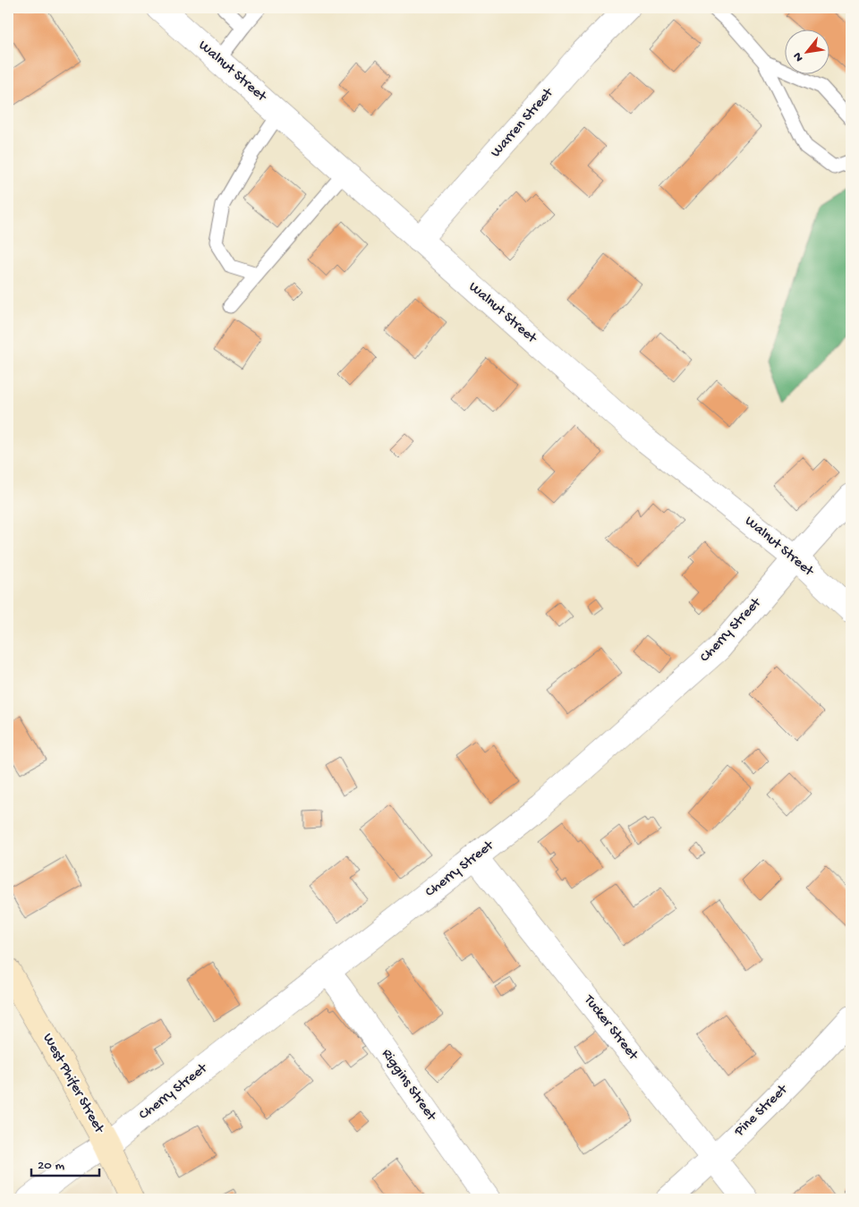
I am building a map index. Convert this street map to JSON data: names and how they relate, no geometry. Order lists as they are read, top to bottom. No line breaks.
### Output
{"streets":{"street":["Walnut Street","Warren Street","Cherry Street","Tucker Street","West Phifer Street","Riggins Street","Pine Street"]},"crossings":[["Walnut Street","Warren Street"],["Walnut Street","Cherry Street"],["Cherry Street","Tucker Street"],["Cherry Street","West Phifer Street"],["Cherry Street","Riggins Street"],["Tucker Street","Pine Street"]],"scale_bar":"20 m","north":"bottom left"}
